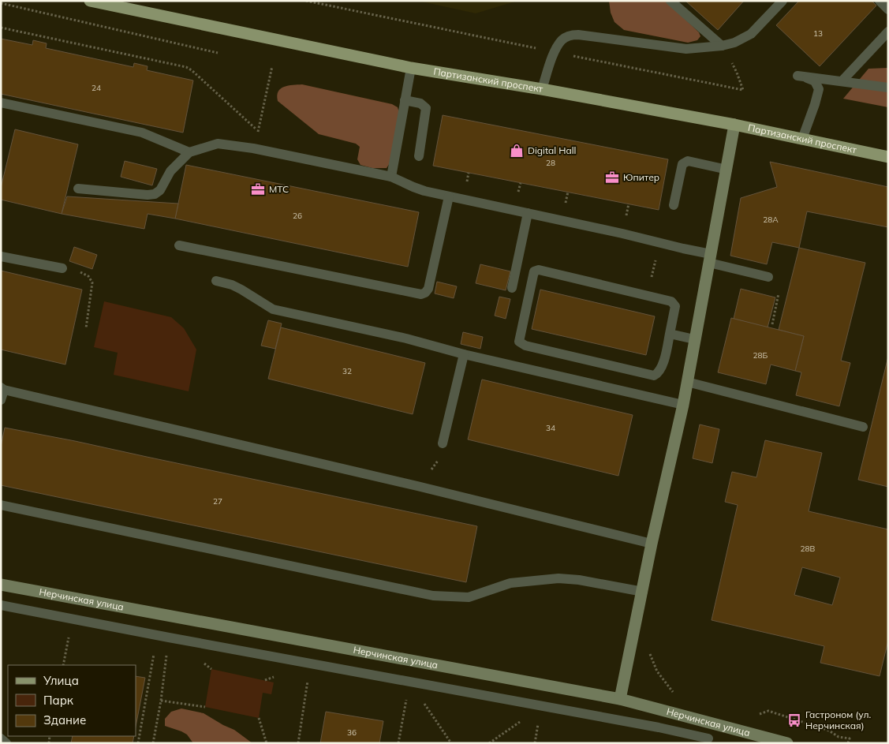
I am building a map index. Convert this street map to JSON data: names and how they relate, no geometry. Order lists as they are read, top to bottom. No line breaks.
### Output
{"streets":{"main road":["Партизанский проспект"],"street":["Нерчинская улица"]},"places":{"shop":["Digital Hall"],"office":["Юпитер","МТС"],"bus stop":["Гастроном (ул. Нерчинская)"]},"house_numbers":["13","24","28","26","28А","28Б","32","34","27","28В","36"],"legend":["Улица","Парк","Здание"]}
